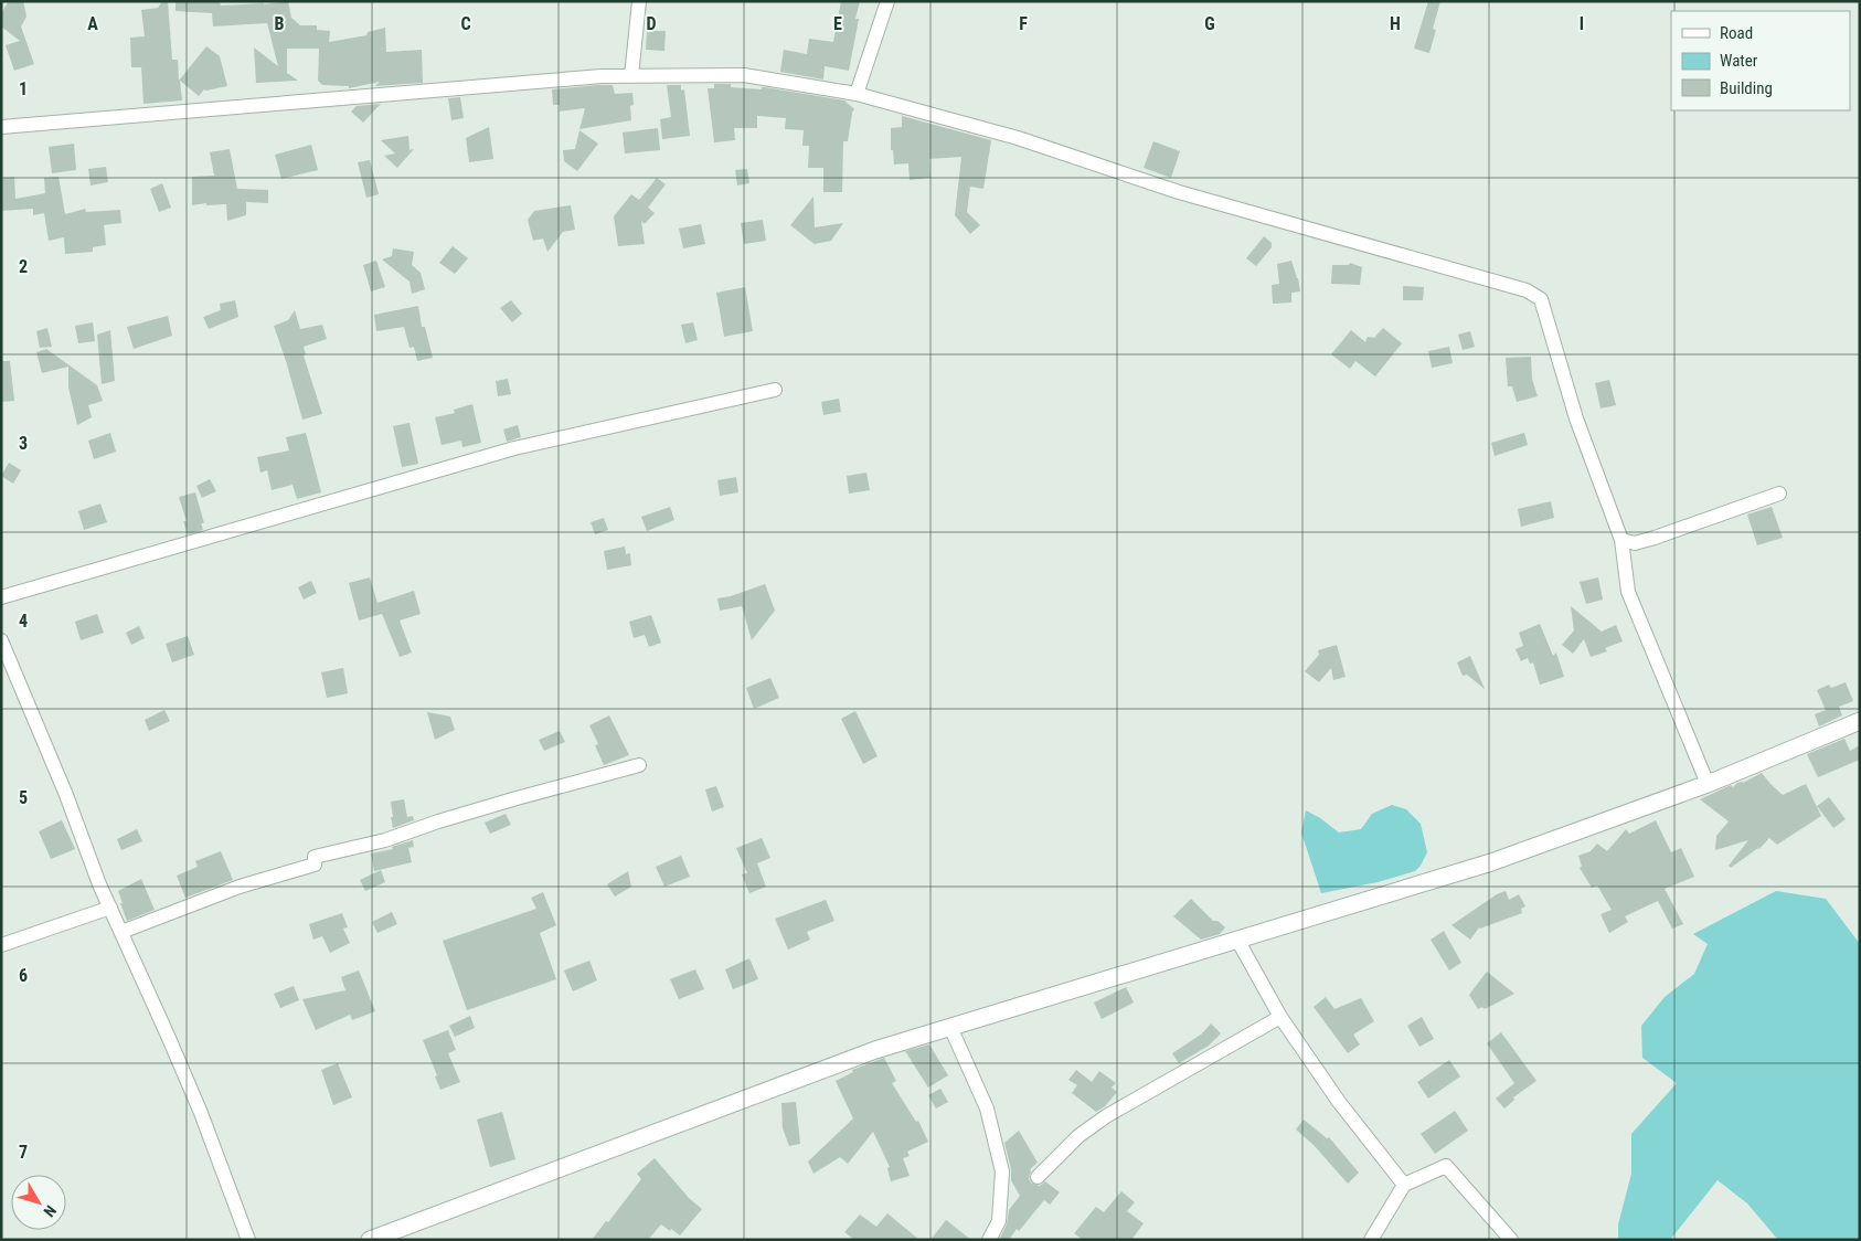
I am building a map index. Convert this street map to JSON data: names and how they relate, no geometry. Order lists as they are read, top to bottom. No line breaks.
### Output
{"legend":["Road","Water","Building"],"north":"bottom right","grid":{"columns":["A","B","C","D","E","F","G","H","I"],"rows":["1","2","3","4","5","6","7"]}}
